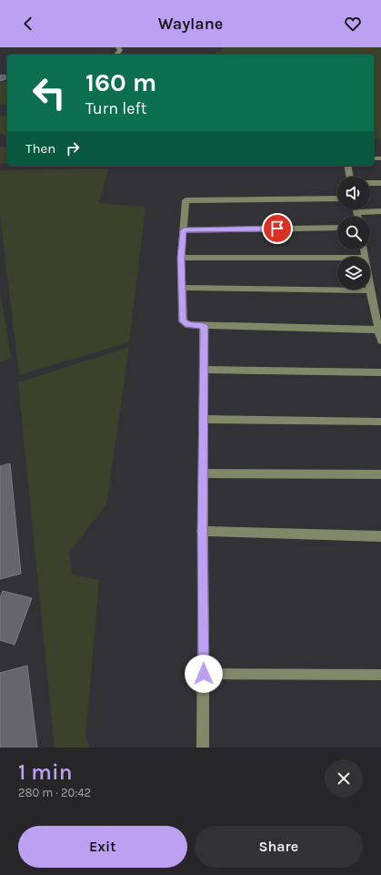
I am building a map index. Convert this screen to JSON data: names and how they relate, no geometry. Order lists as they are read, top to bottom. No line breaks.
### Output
{"page":{"header":"Waylane","turn":["160 m","Turn left"],"then":"Then","heading":["1 min","280 m · 20:42"],"buttons":["Exit","Share"]}}
